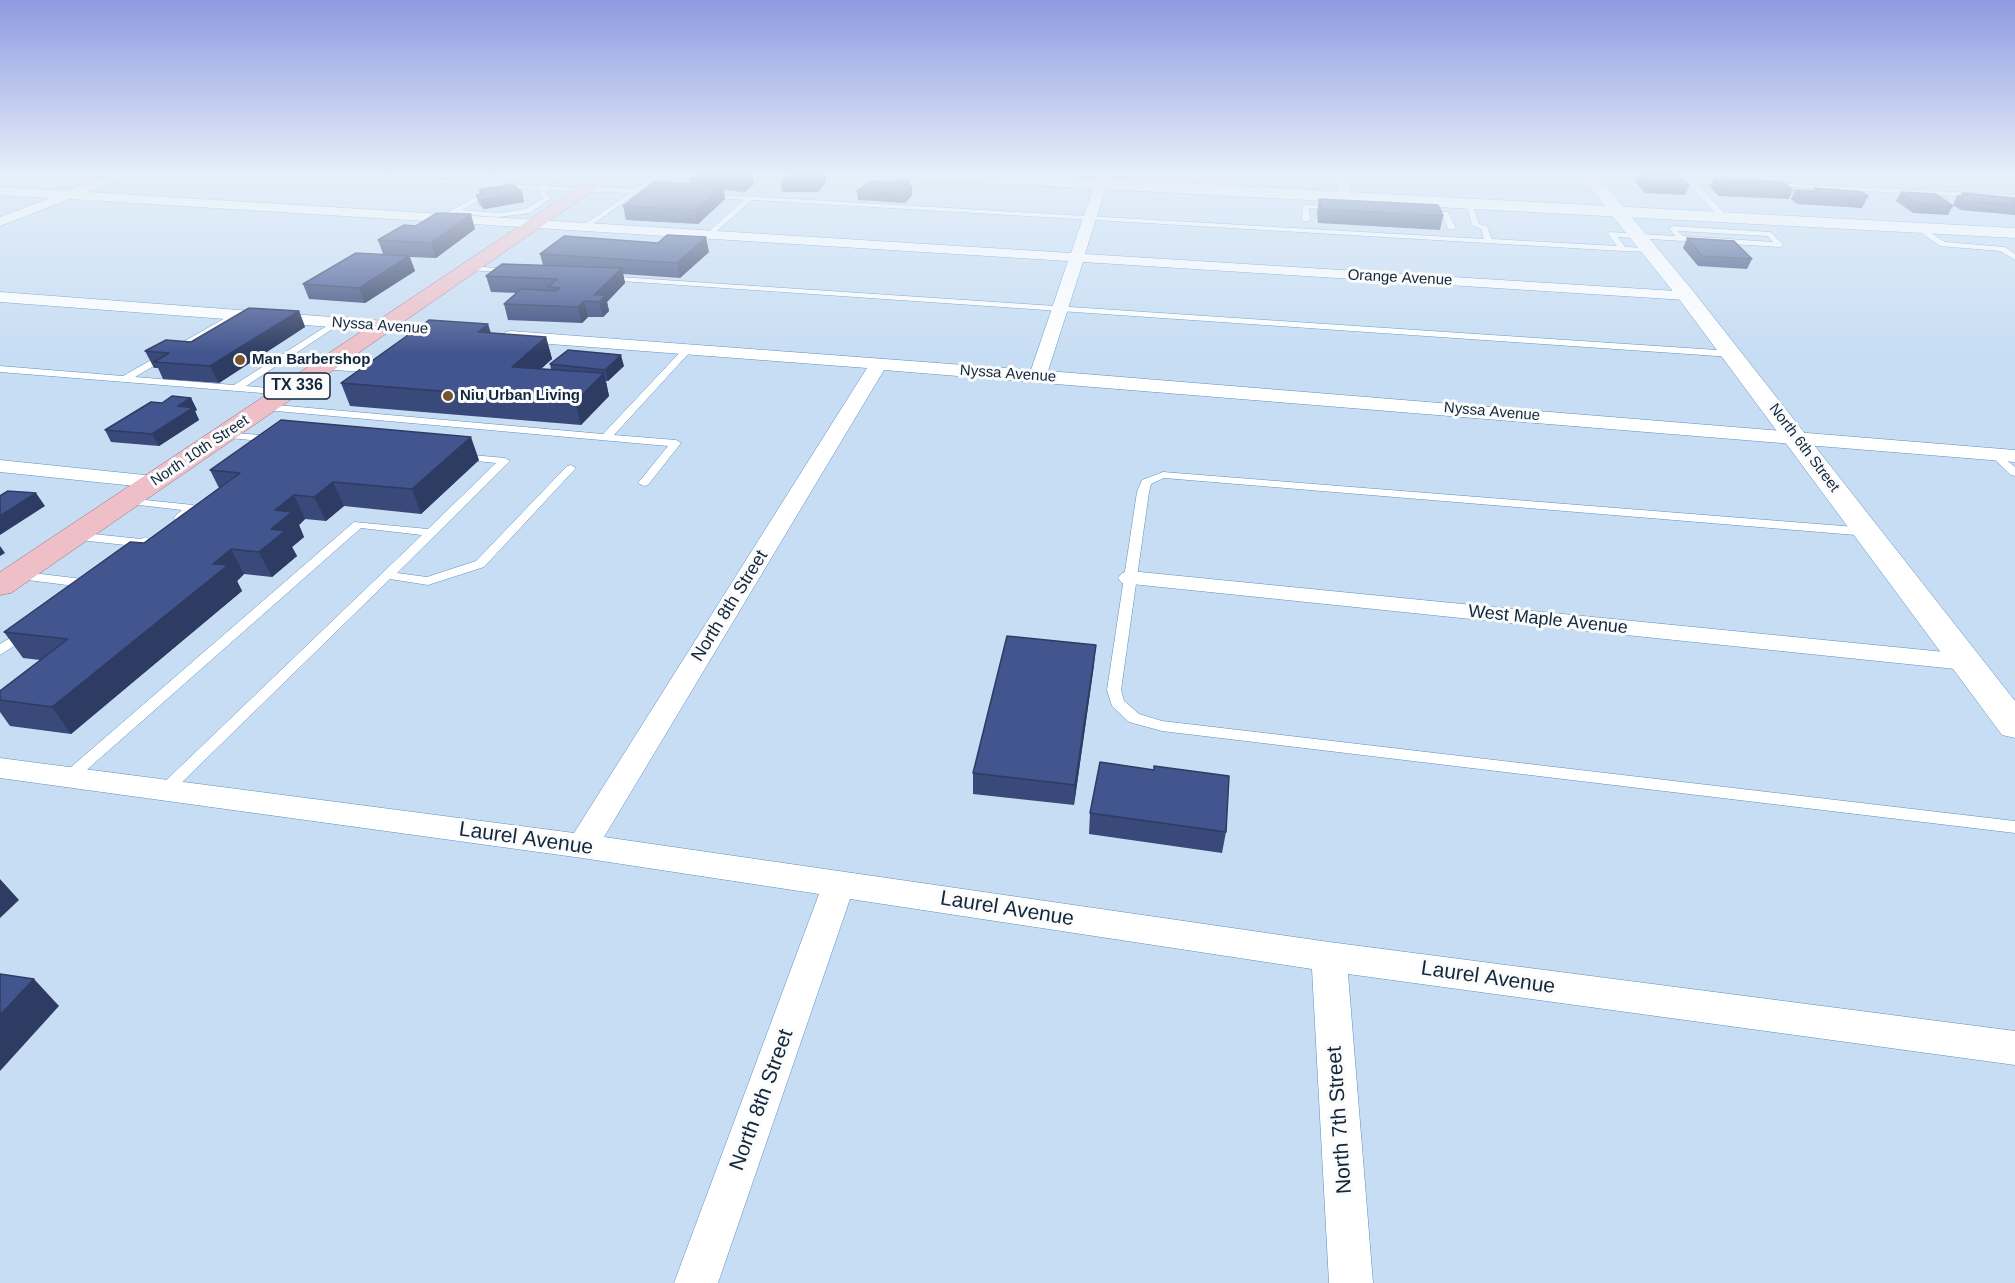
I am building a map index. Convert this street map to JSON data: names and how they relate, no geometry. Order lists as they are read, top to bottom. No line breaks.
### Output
{"streets":{"main road":["TX 336","North 6th Street","North 10th Street"],"street":["Orange Avenue","Nyssa Avenue","North 8th Street","West Maple Avenue","Laurel Avenue","North 7th Street"]},"crossings":[["Orange Avenue","North 6th Street"],["Nyssa Avenue","North 6th Street"],["Nyssa Avenue","North 10th Street"],["Nyssa Avenue","North 8th Street"],["North 6th Street","West Maple Avenue"],["North 8th Street","Laurel Avenue"],["Laurel Avenue","North 7th Street"]],"places":["Man Barbershop","Niu Urban Living"]}
